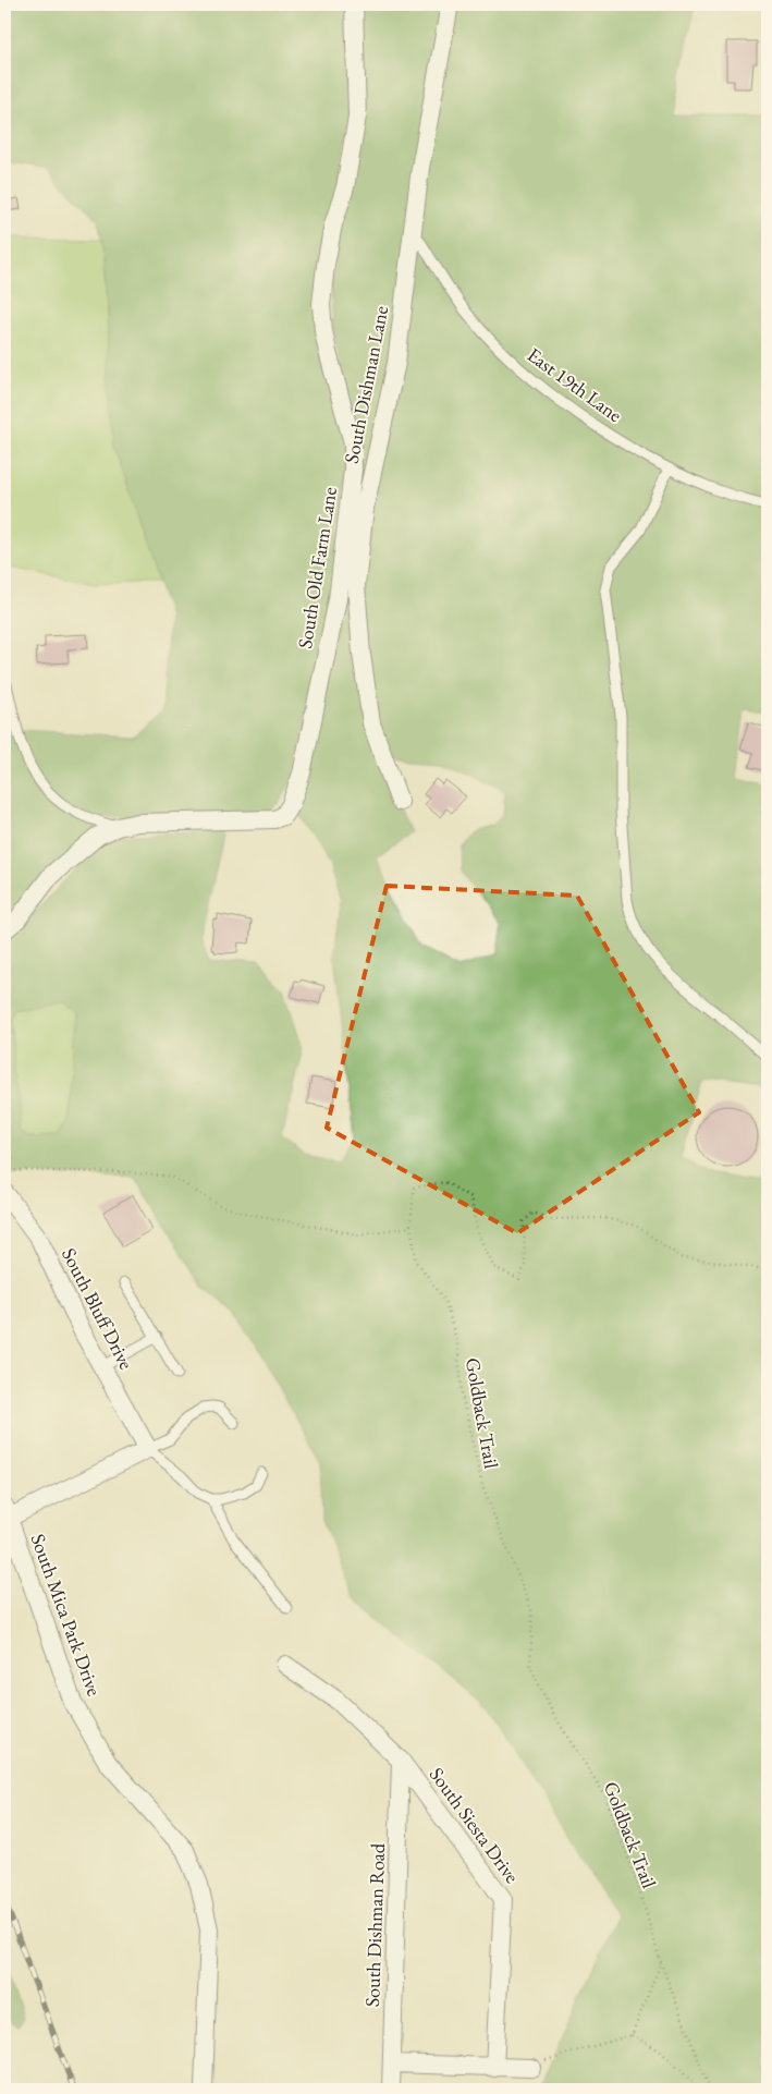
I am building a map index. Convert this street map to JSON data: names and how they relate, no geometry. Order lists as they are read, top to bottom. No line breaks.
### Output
{"streets":{"street":["South Dishman Lane","South Old Farm Lane","South Bluff Drive","South Mica Park Drive","South Siesta Drive","South Dishman Road"],"lane":["East 19th Lane"],"path":["Goldback Trail"]},"crossings":[["South Dishman Lane","East 19th Lane"],["South Siesta Drive","South Dishman Road"]]}
